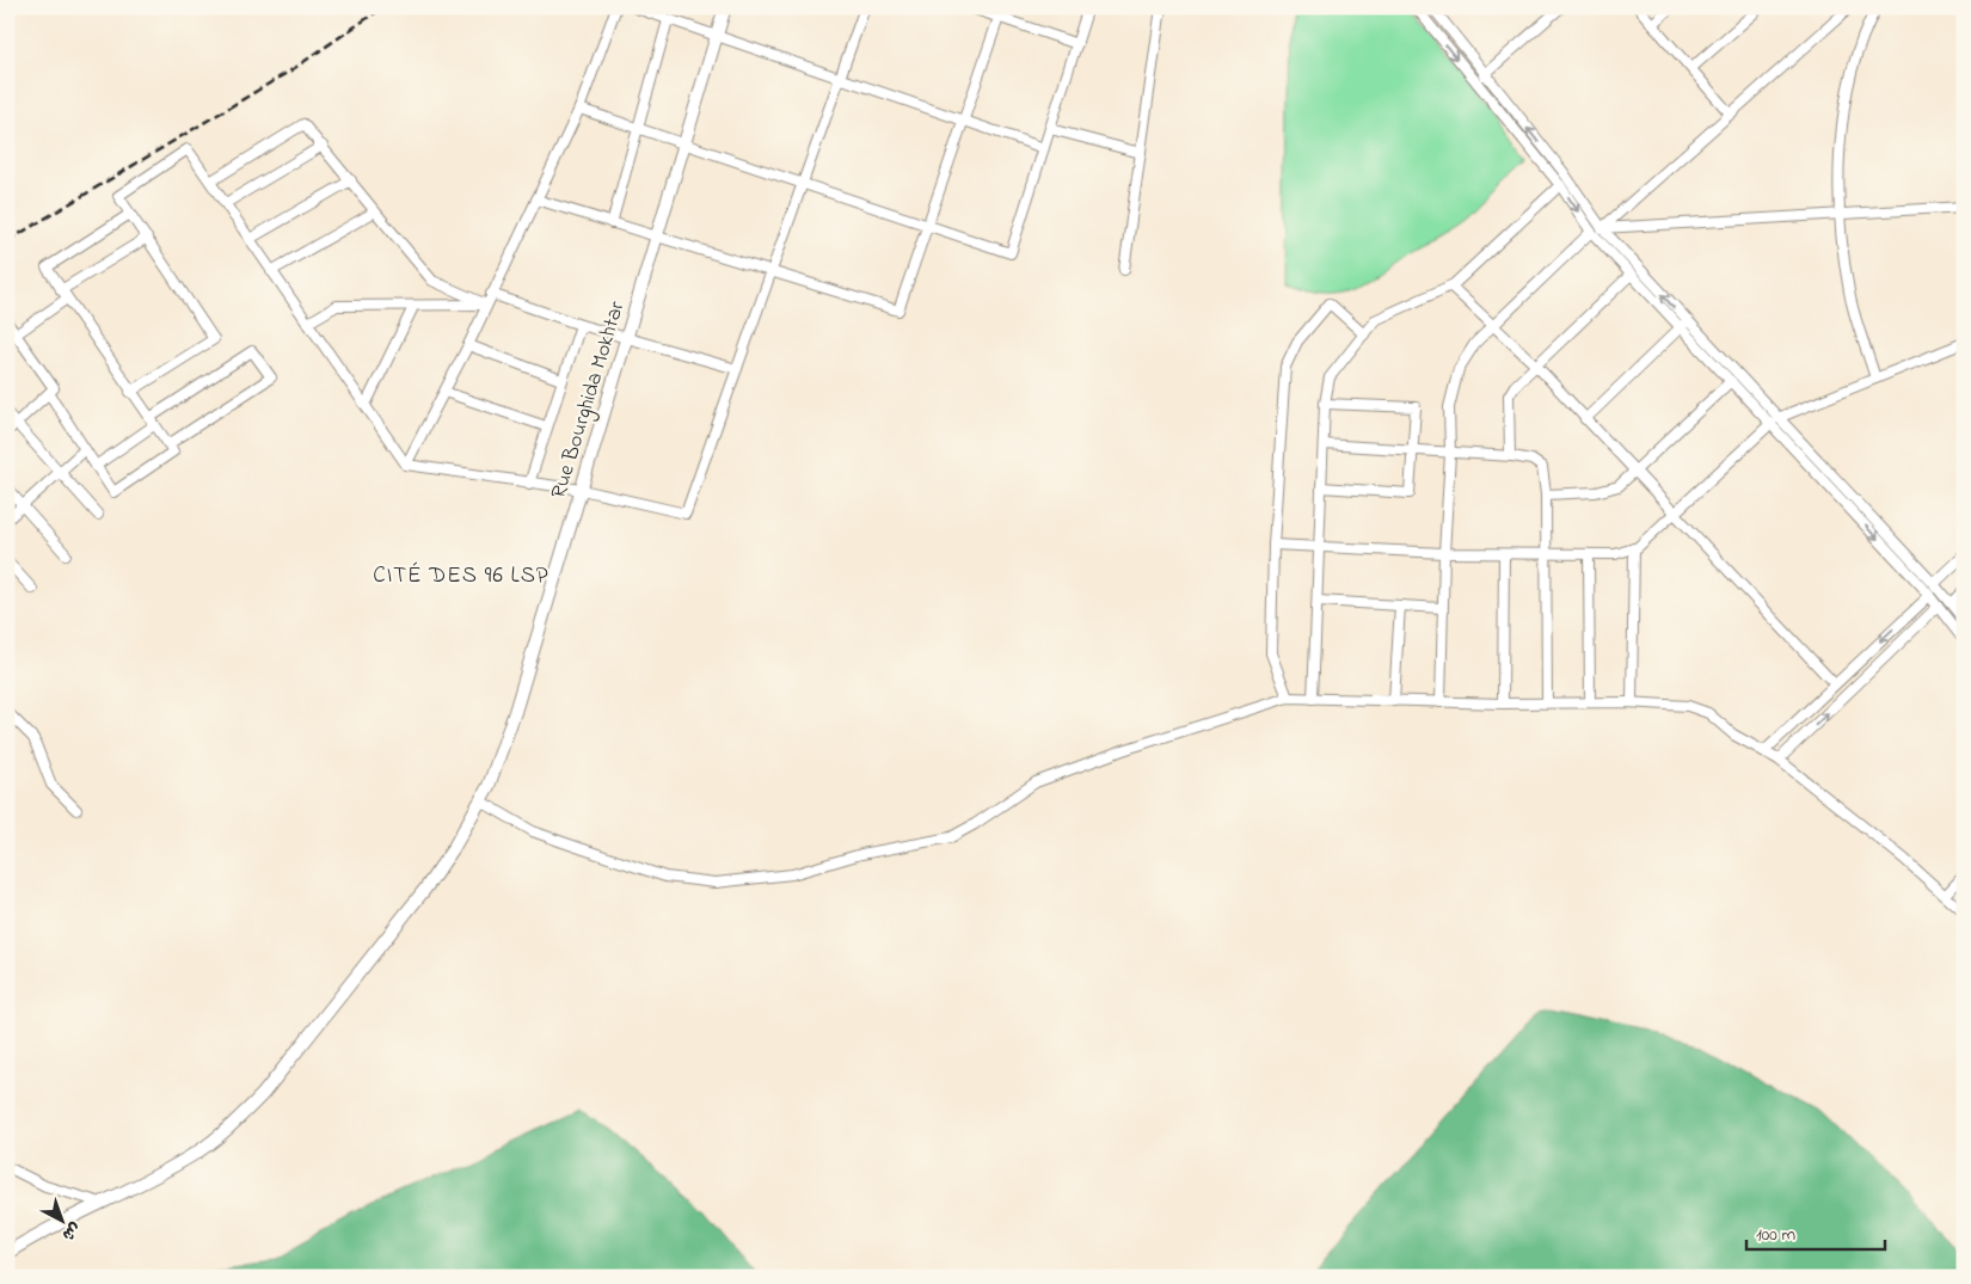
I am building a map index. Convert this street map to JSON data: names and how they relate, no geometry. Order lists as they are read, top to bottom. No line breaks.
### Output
{"streets":{"main road":["Rue Bourghida Mokhtar"]},"districts":["CITÉ DES 96 LSP"],"scale_bar":"100 m","north":"bottom right"}
